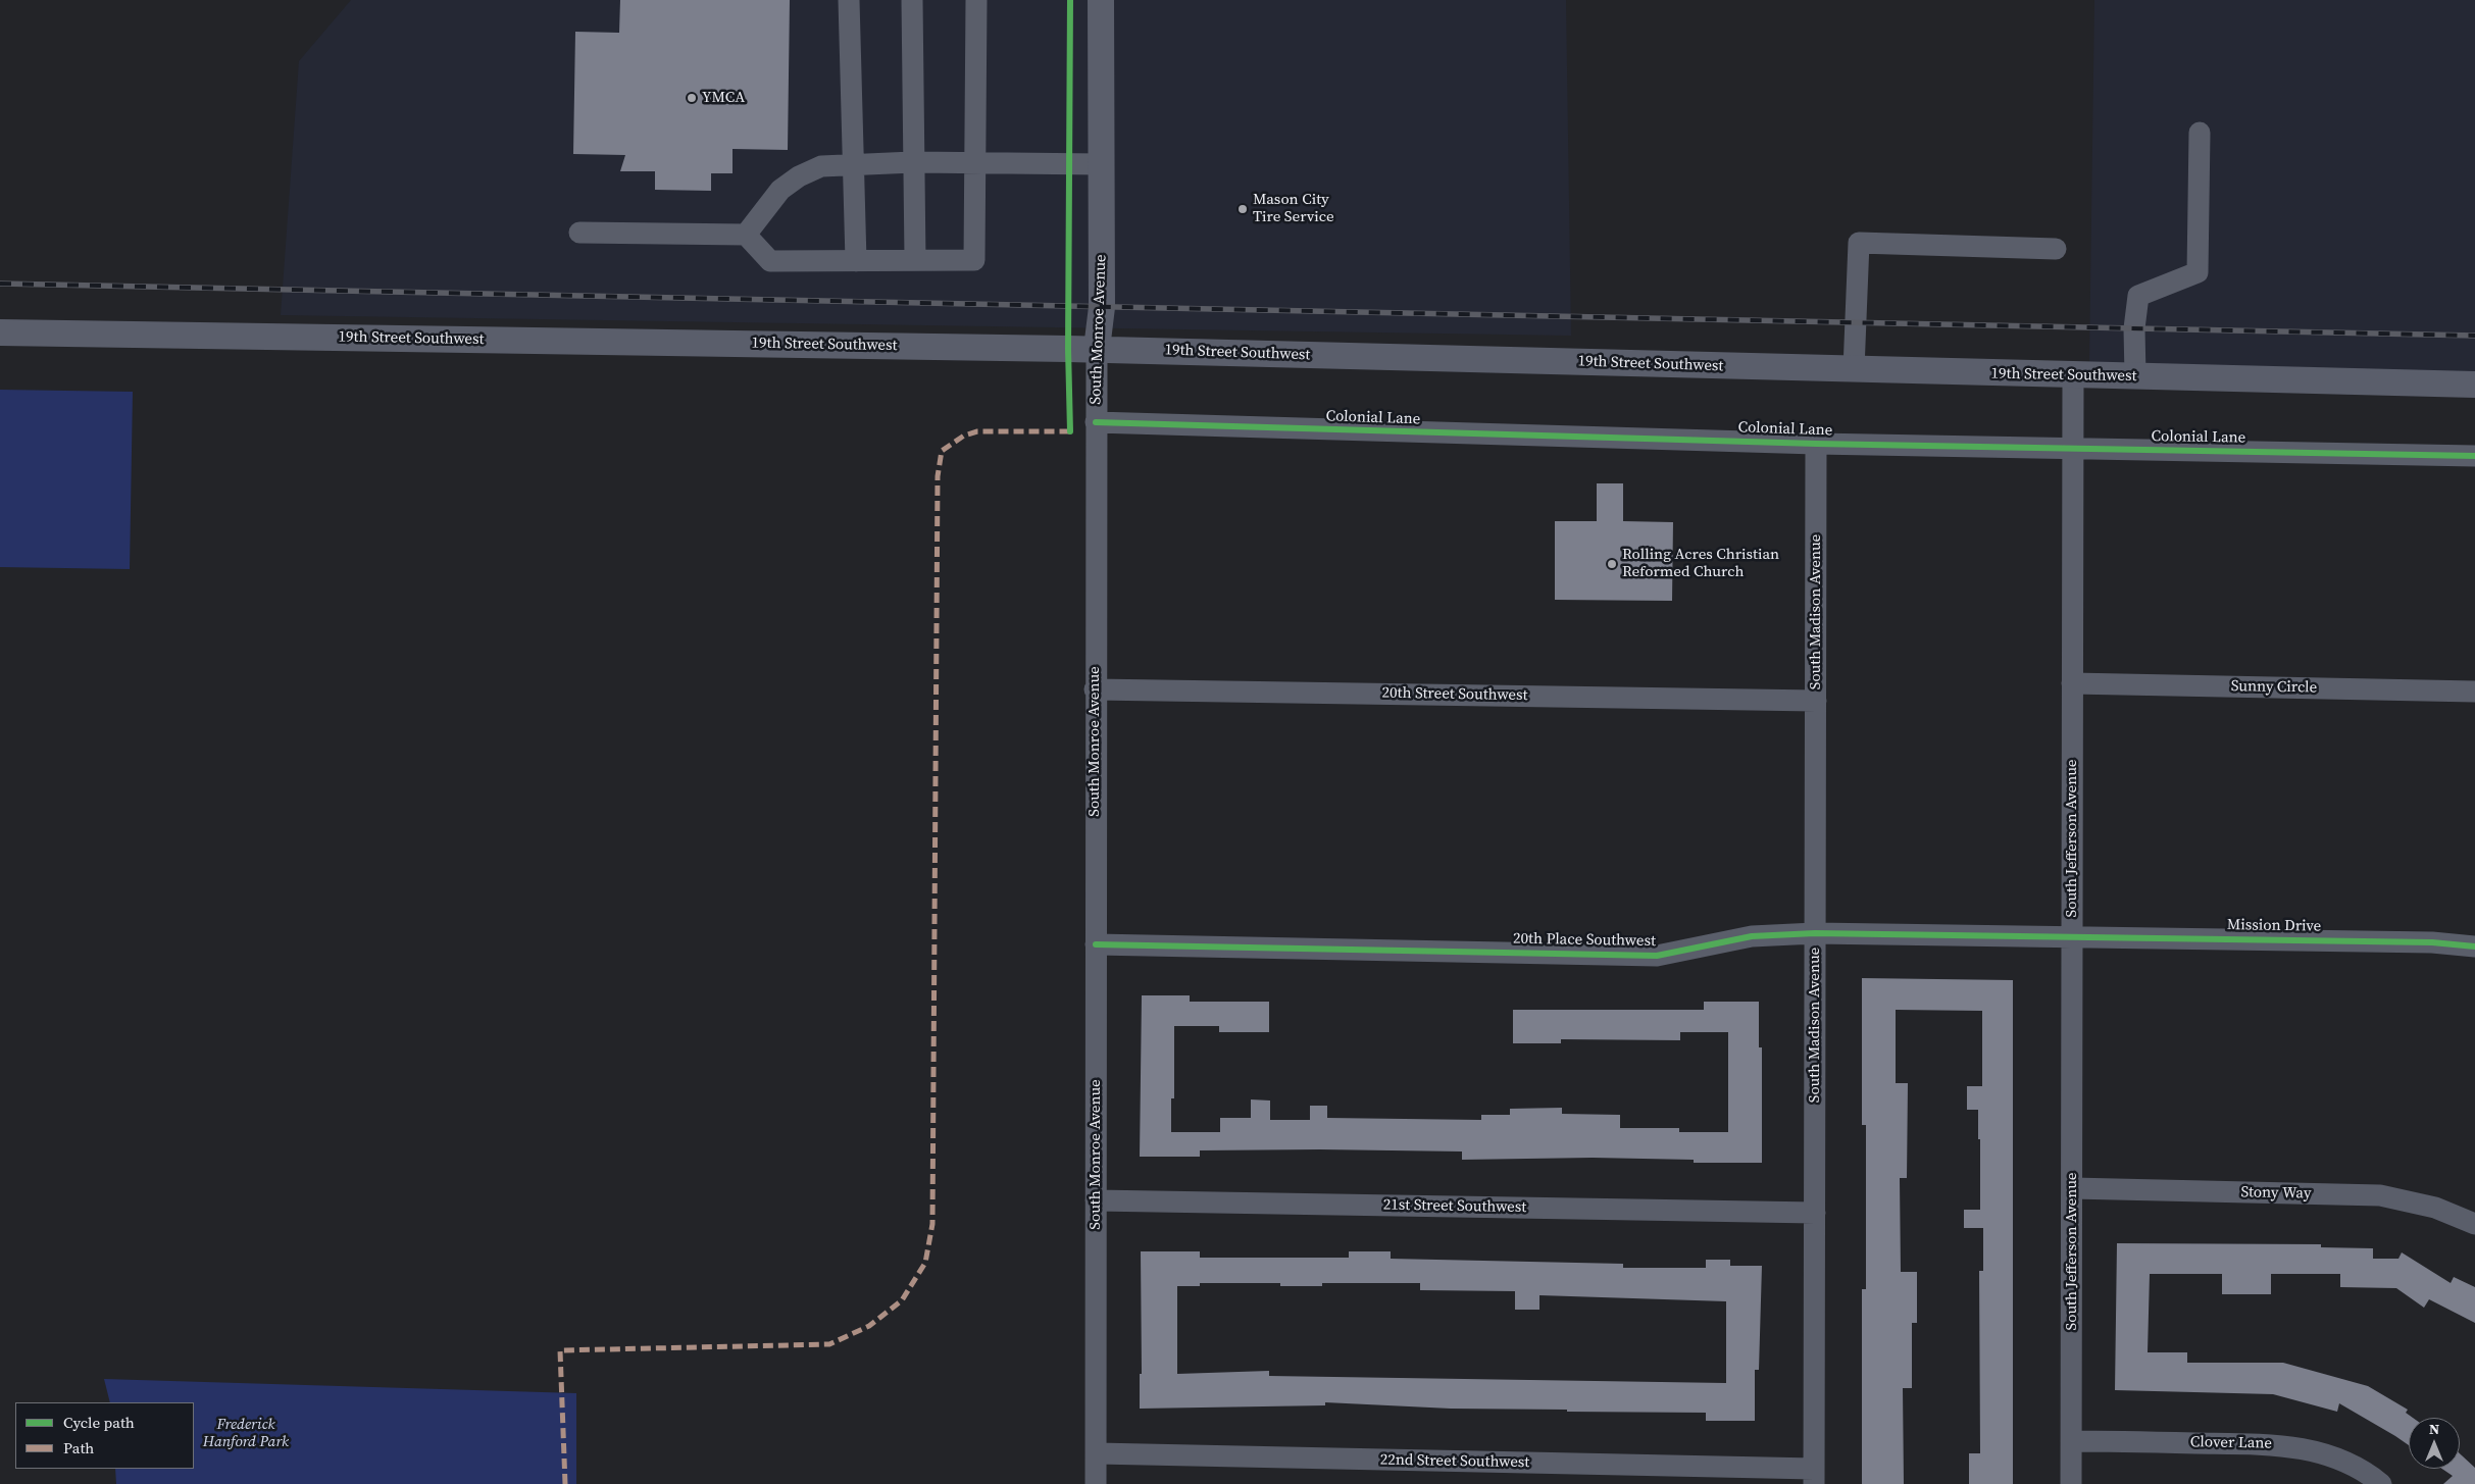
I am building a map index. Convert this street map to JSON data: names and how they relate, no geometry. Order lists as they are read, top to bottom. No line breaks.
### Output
{"streets":{"main road":["South Monroe Avenue","19th Street Southwest"],"street":["Colonial Lane","South Madison Avenue","Sunny Circle","20th Street Southwest","South Jefferson Avenue","Mission Drive","20th Place Southwest","Stony Way","21st Street Southwest","Clover Lane","22nd Street Southwest"]},"crossings":[["South Monroe Avenue","19th Street Southwest"],["South Monroe Avenue","Colonial Lane"],["South Monroe Avenue","20th Street Southwest"],["South Monroe Avenue","20th Place Southwest"],["South Monroe Avenue","21st Street Southwest"],["South Monroe Avenue","22nd Street Southwest"],["19th Street Southwest","South Jefferson Avenue"],["Colonial Lane","South Madison Avenue"],["Colonial Lane","South Jefferson Avenue"],["South Madison Avenue","20th Street Southwest"],["South Madison Avenue","20th Place Southwest"],["South Madison Avenue","21st Street Southwest"],["South Madison Avenue","22nd Street Southwest"],["Sunny Circle","South Jefferson Avenue"],["South Jefferson Avenue","Mission Drive"],["South Jefferson Avenue","20th Place Southwest"],["South Jefferson Avenue","Stony Way"],["South Jefferson Avenue","Clover Lane"],["Mission Drive","20th Place Southwest"]],"parks":["Frederick Hanford Park"],"places":["YMCA","Mason City Tire Service","Rolling Acres Christian Reformed Church"],"legend":["Cycle path","Path"],"north":"top"}
